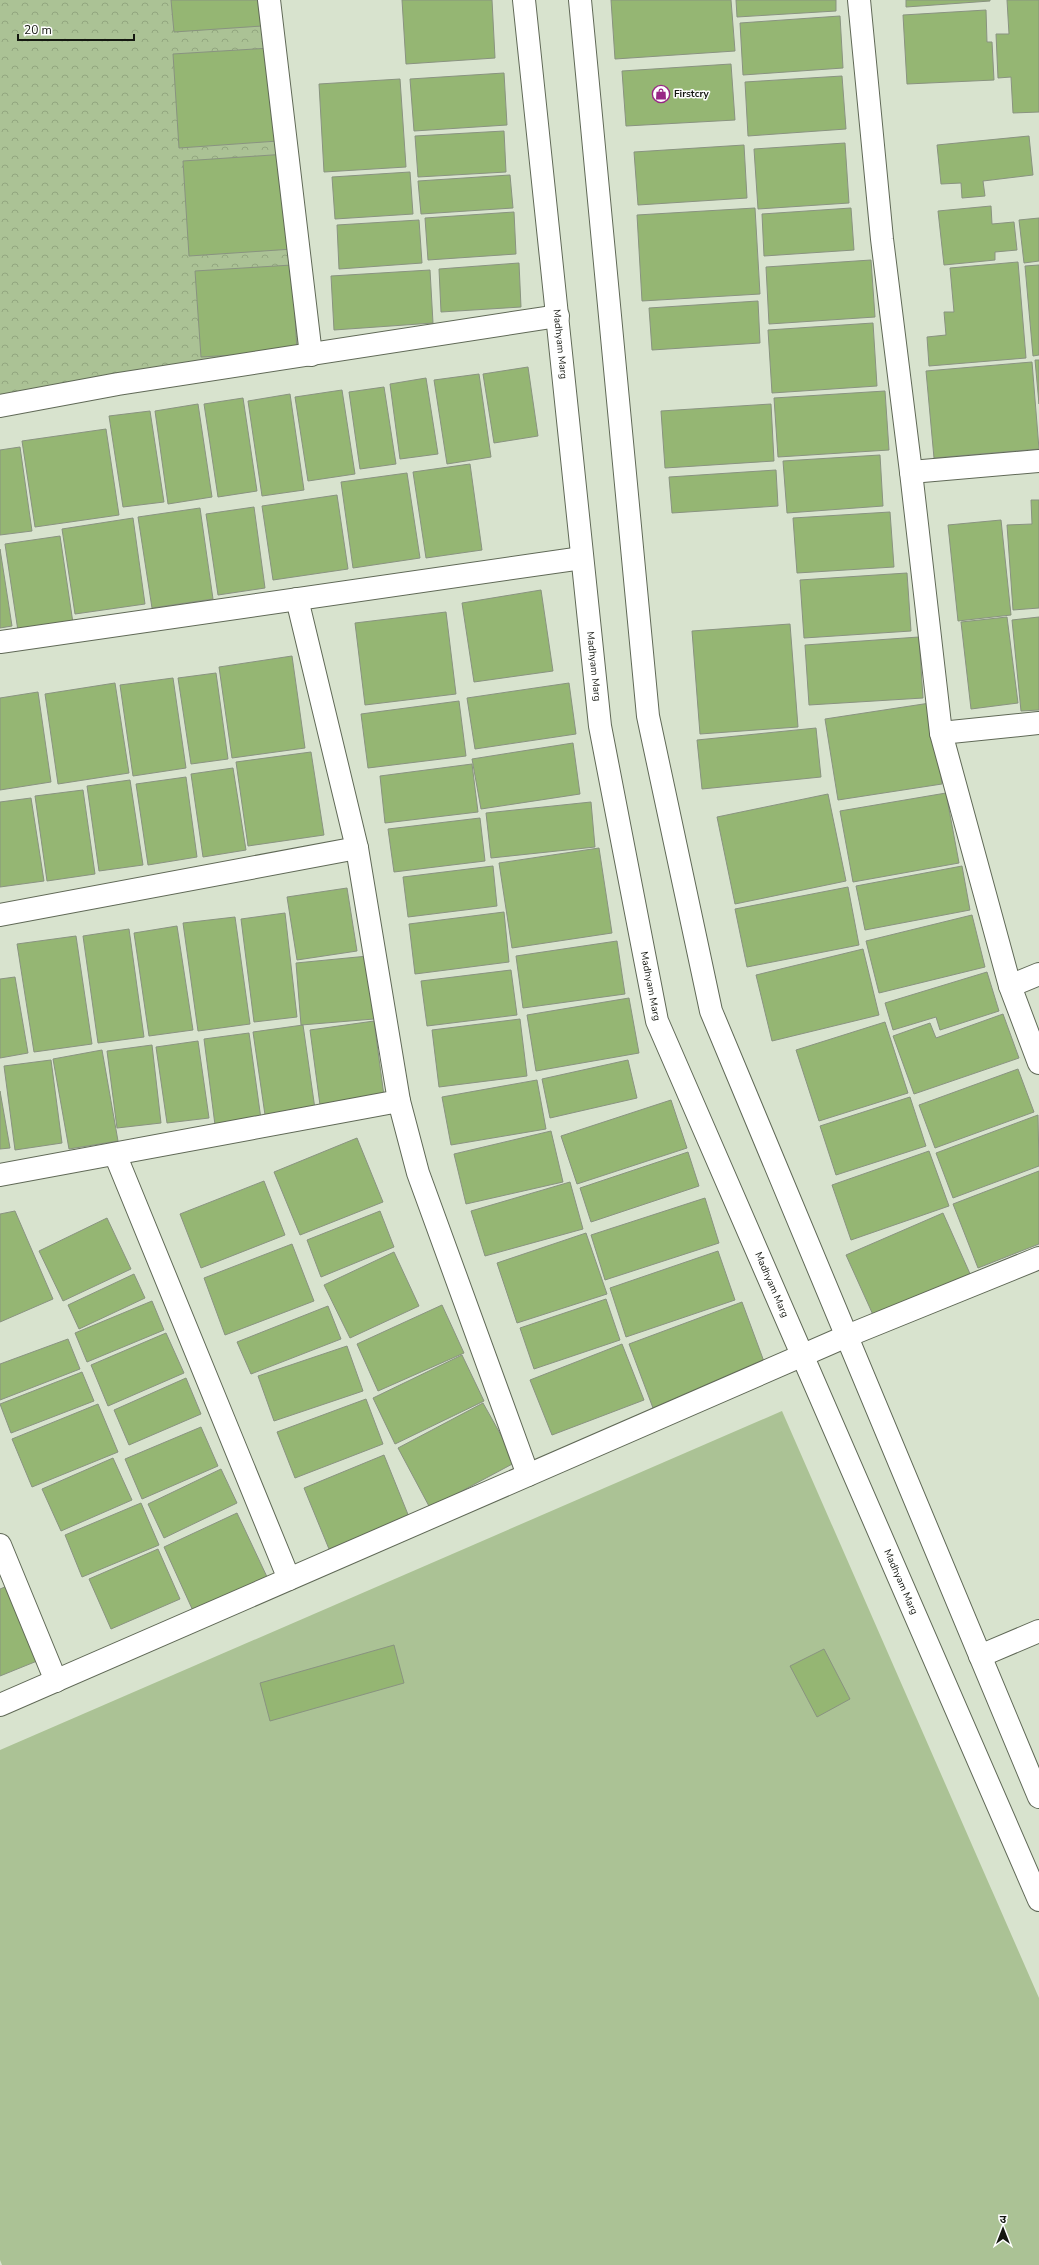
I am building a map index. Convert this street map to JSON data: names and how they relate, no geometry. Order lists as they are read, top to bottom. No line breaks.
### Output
{"streets":{"street":["Madhyam Marg"]},"places":{"shop":["Firstcry"]},"scale_bar":"20 m","north":"top"}
